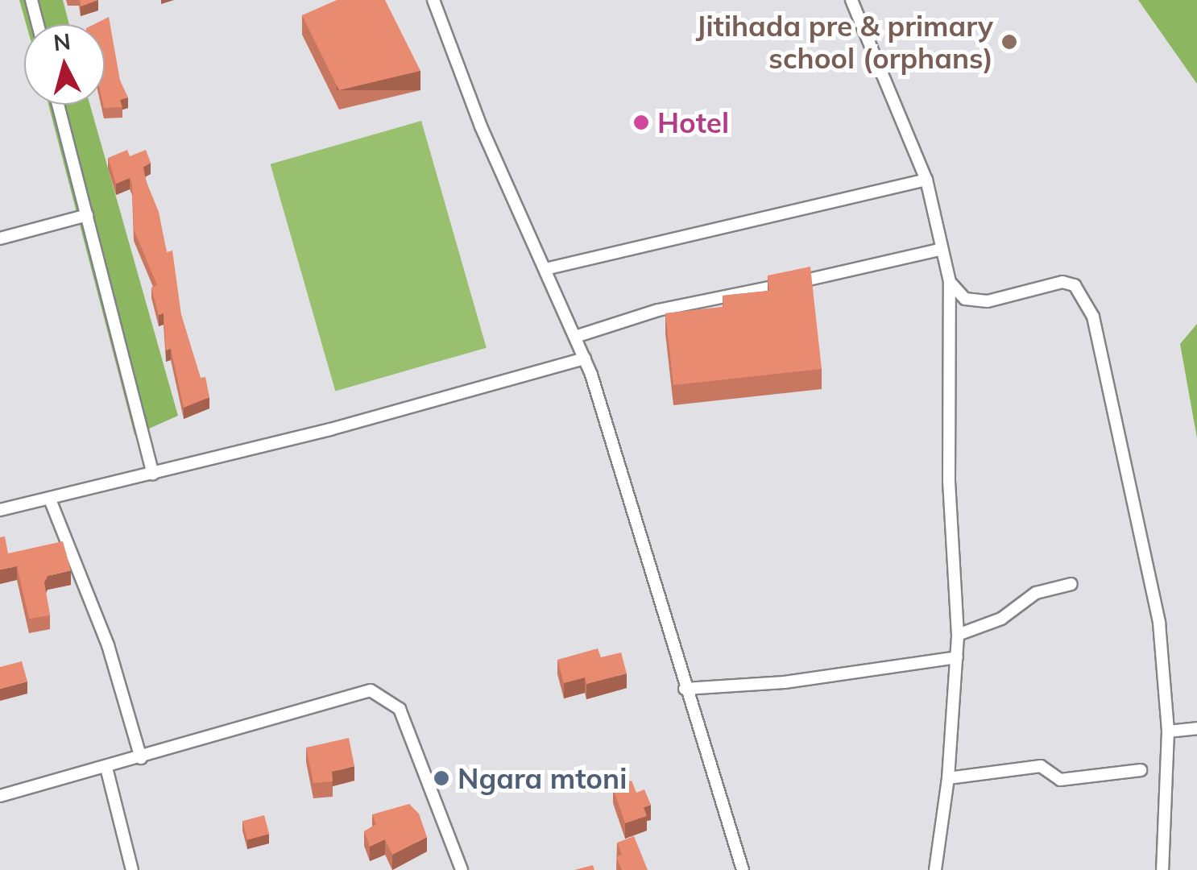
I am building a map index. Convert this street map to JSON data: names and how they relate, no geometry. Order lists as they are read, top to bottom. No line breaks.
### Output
{"places":["Jitihada pre & primary school (orphans)","Hotel","Ngara mtoni"],"north":"top"}
